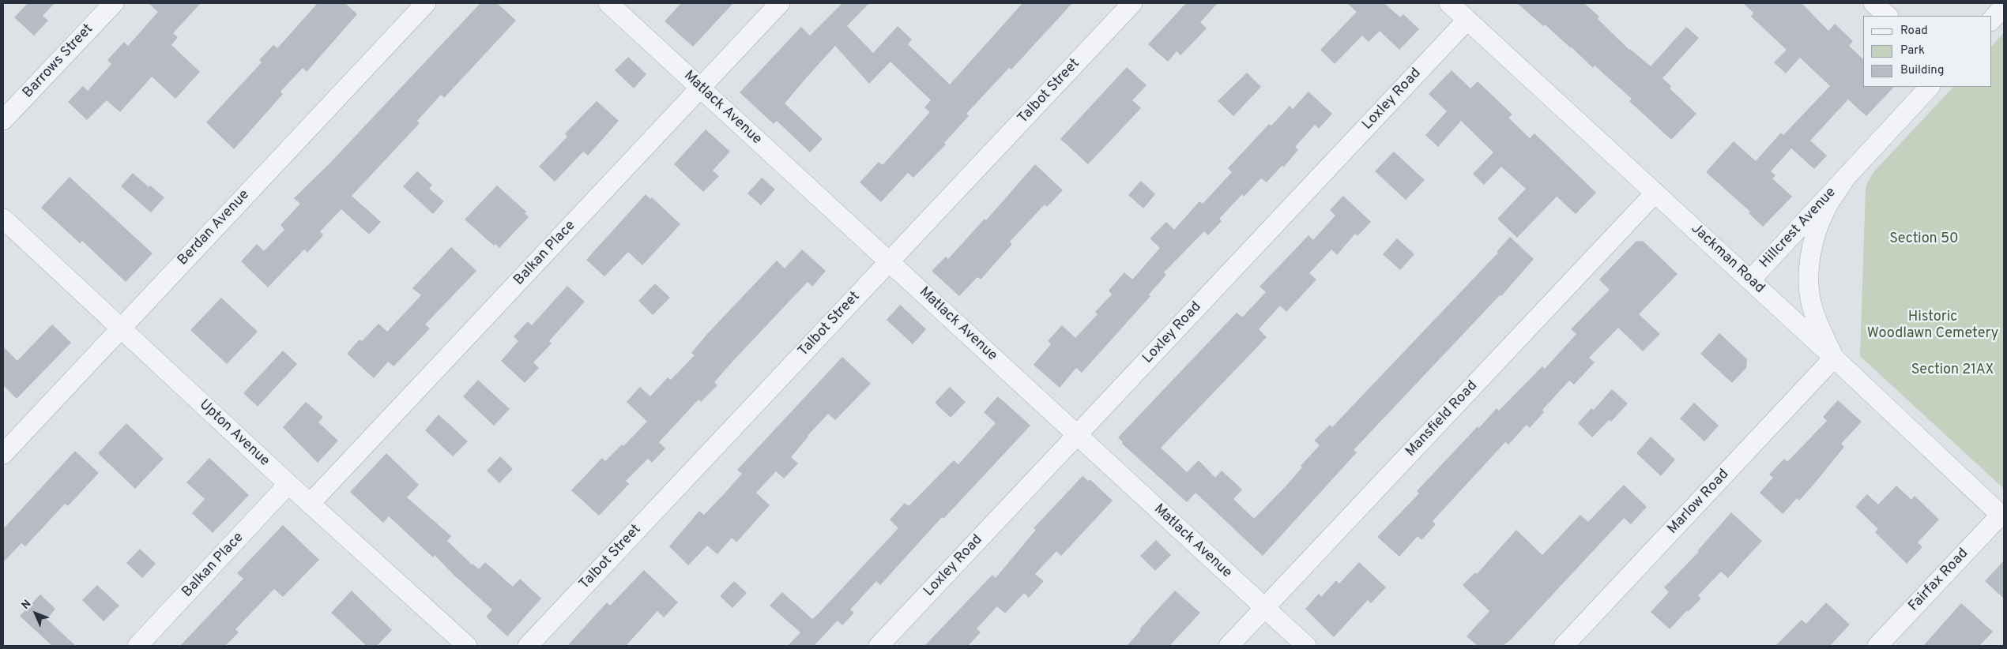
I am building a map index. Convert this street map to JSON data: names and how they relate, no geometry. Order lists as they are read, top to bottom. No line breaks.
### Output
{"streets":{"street":["Barrows Street","Talbot Street","Loxley Road","Matlack Avenue","Berdan Avenue","Hillcrest Avenue","Balkan Place","Jackman Road","Mansfield Road","Upton Avenue","Marlow Road","Fairfax Road"]},"crossings":[["Talbot Street","Matlack Avenue"],["Loxley Road","Matlack Avenue"],["Loxley Road","Jackman Road"],["Matlack Avenue","Balkan Place"],["Matlack Avenue","Mansfield Road"],["Berdan Avenue","Upton Avenue"],["Hillcrest Avenue","Jackman Road"],["Hillcrest Avenue","Marlow Road"],["Balkan Place","Upton Avenue"],["Jackman Road","Mansfield Road"],["Jackman Road","Marlow Road"],["Jackman Road","Fairfax Road"]],"parks":["Section 50","Historic Woodlawn Cemetery","Section 21AX"],"legend":["Road","Park","Building"],"north":"top left"}
